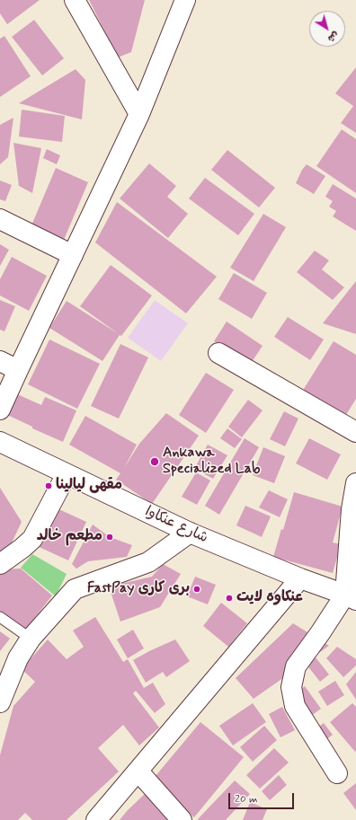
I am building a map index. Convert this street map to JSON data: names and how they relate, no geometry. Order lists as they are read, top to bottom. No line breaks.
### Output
{"streets":{"street":["شارع عنكاوا"]},"places":["Ankawa Specialized Lab","مقهى ليالينا","مطعم خالد","FastPay بری كاری","عنكاوه لايت"],"scale_bar":"20 m","north":"bottom right"}
